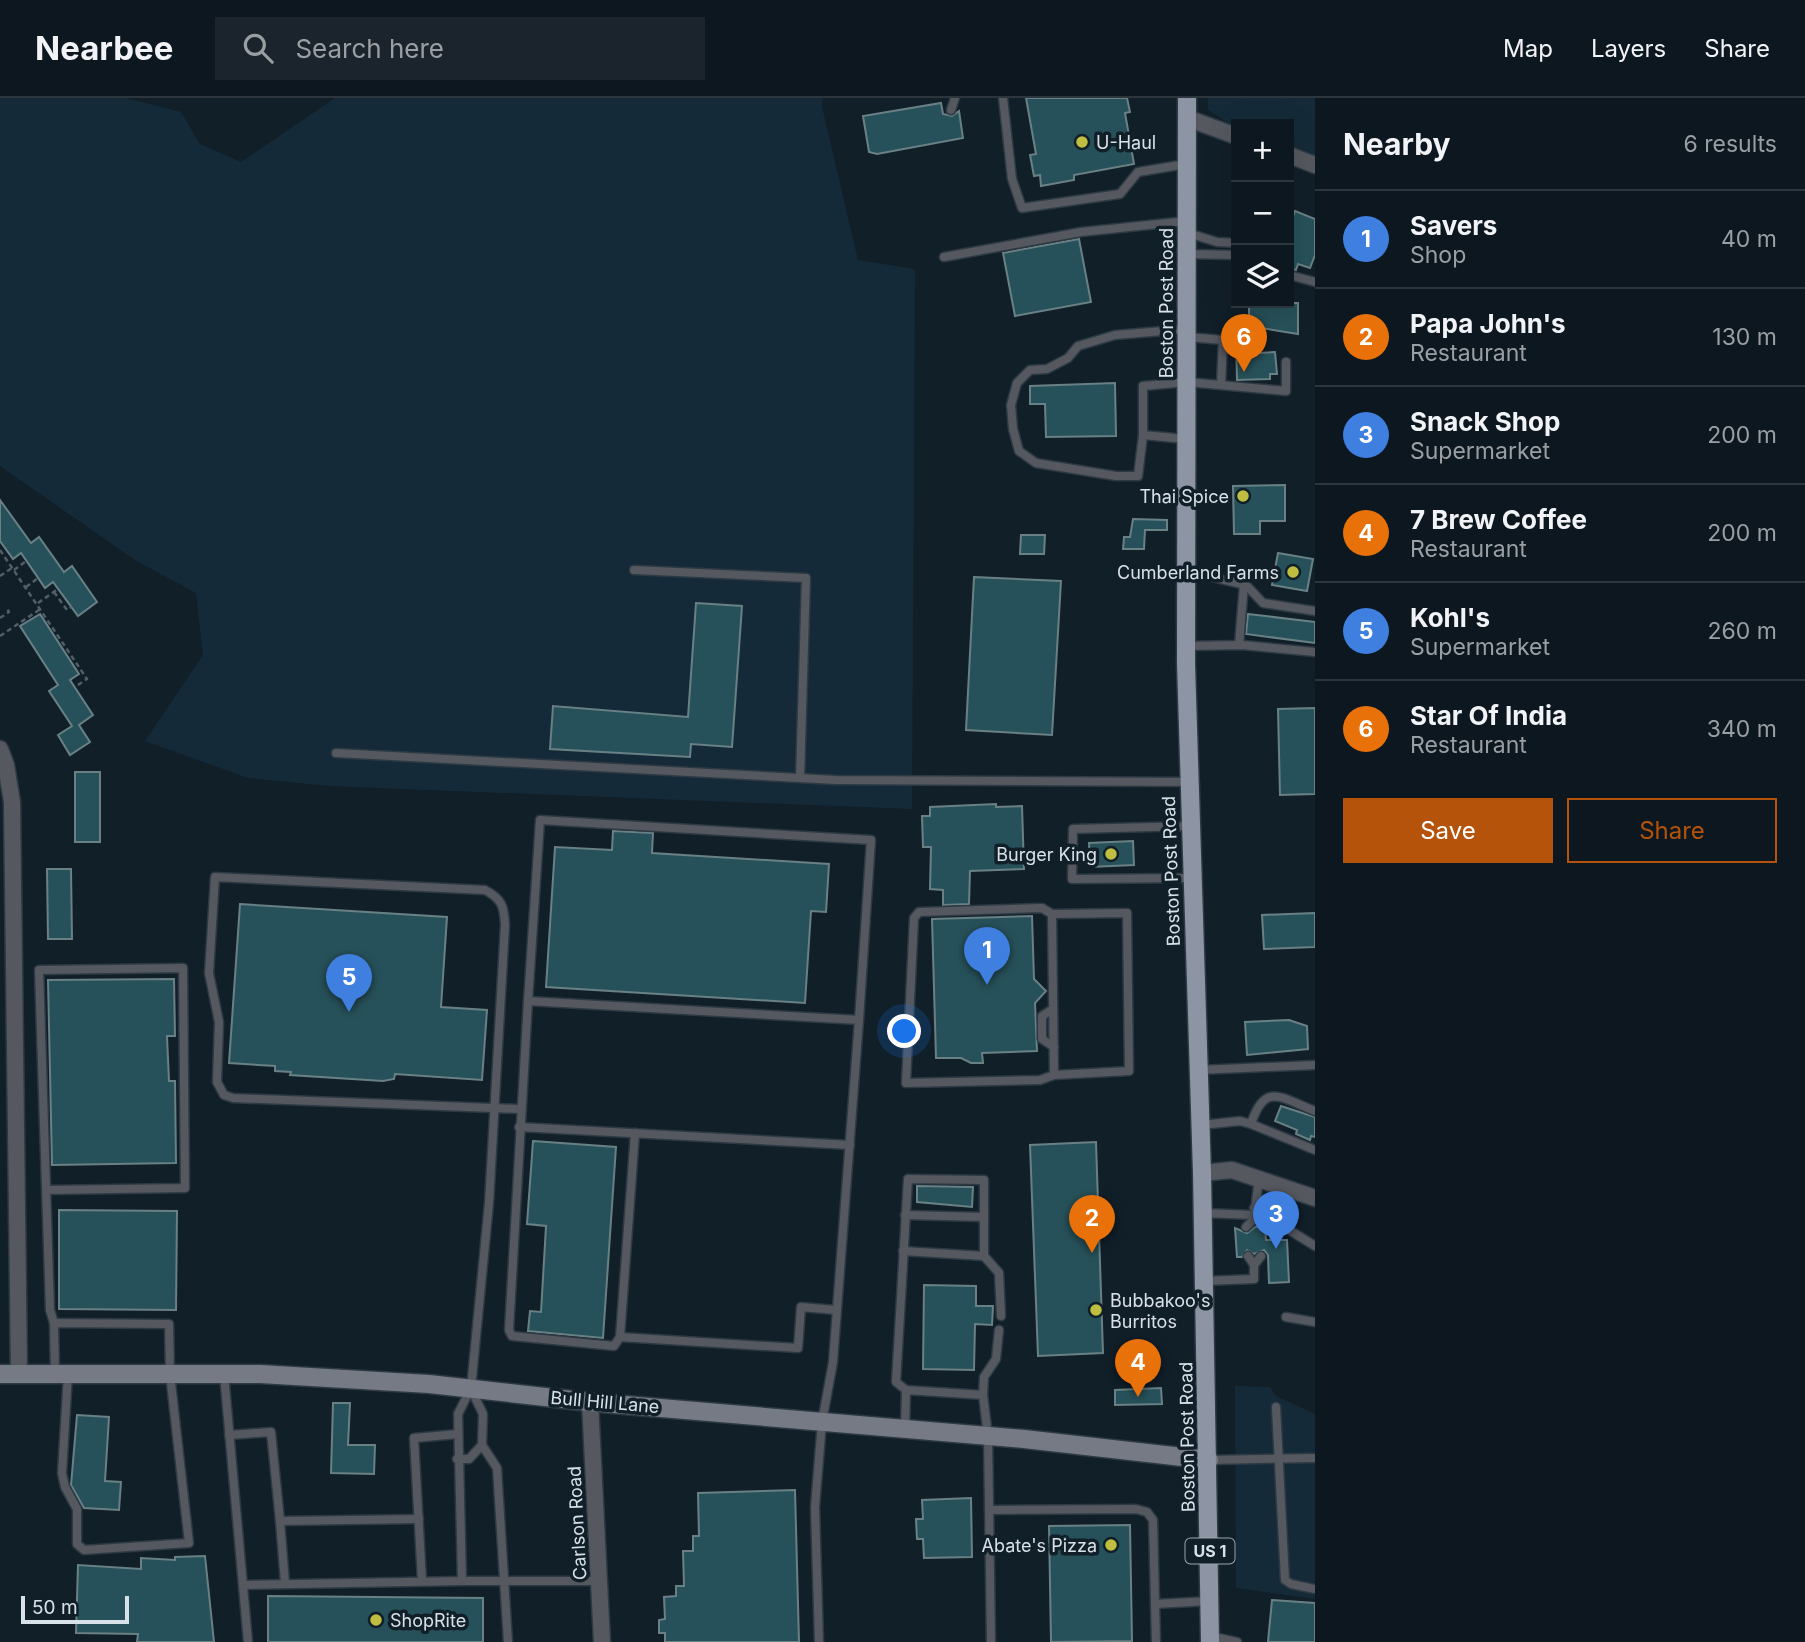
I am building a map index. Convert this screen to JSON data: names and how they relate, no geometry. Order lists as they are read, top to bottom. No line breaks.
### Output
{"streets":{"main road":["Boston Post Road","Bull Hill Lane","US 1"],"street":["Carlson Road"]},"crossings":[["Boston Post Road","Bull Hill Lane"],["Bull Hill Lane","Carlson Road"]],"places":["U-Haul","Thai Spice","Cumberland Farms","Burger King","Bubbakoo's Burritos","Abate's Pizza","ShopRite"],"scale_bar":"50 m","page":{"header":"Nearbee","search":"Search here","nav":["Map","Layers","Share"],"heading":["Nearby","6 results"],"map_buttons":["+","−"],"list":[{"mark":"1","name":"Savers","note":"Shop","value":"40 m"},{"mark":"2","name":"Papa John's","note":"Restaurant","value":"130 m"},{"mark":"3","name":"Snack Shop","note":"Supermarket","value":"200 m"},{"mark":"4","name":"7 Brew Coffee","note":"Restaurant","value":"200 m"},{"mark":"5","name":"Kohl's","note":"Supermarket","value":"260 m"},{"mark":"6","name":"Star Of India","note":"Restaurant","value":"340 m"}],"pins":["6","1","5","3","2","4"],"buttons":["Save","Share"],"scale":"50 m"}}
